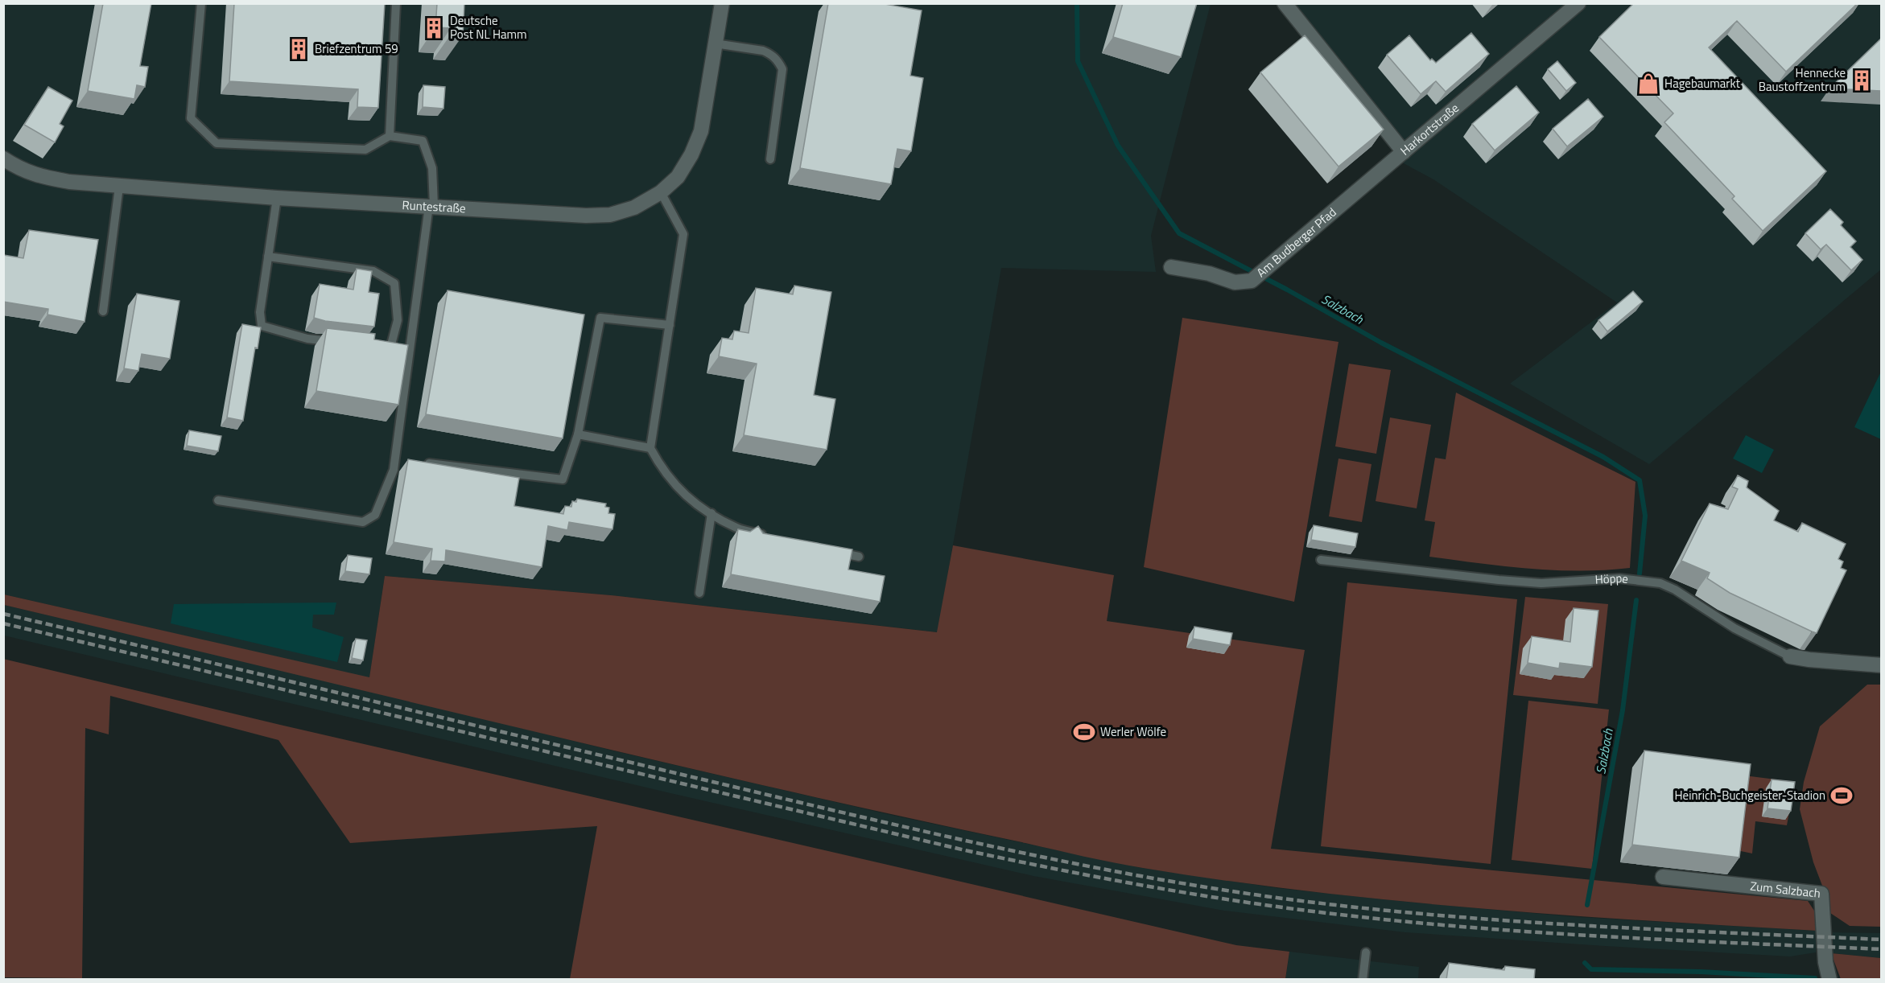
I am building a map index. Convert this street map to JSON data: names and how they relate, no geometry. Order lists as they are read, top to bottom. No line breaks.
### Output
{"streets":{"street":["Harkortstraße","Runtestraße","Am Budberger Pfad","Höppe","Zum Salzbach"]},"crossings":[["Harkortstraße","Am Budberger Pfad"]],"water":["Salzbach"],"places":{"building":["Deutsche Post NL Hamm","Briefzentrum 59","Hennecke Baustoffzentrum"],"shop":["Hagebaumarkt"],"sports":["Werler Wölfe","Heinrich-Buchgeister-Stadion"]}}
